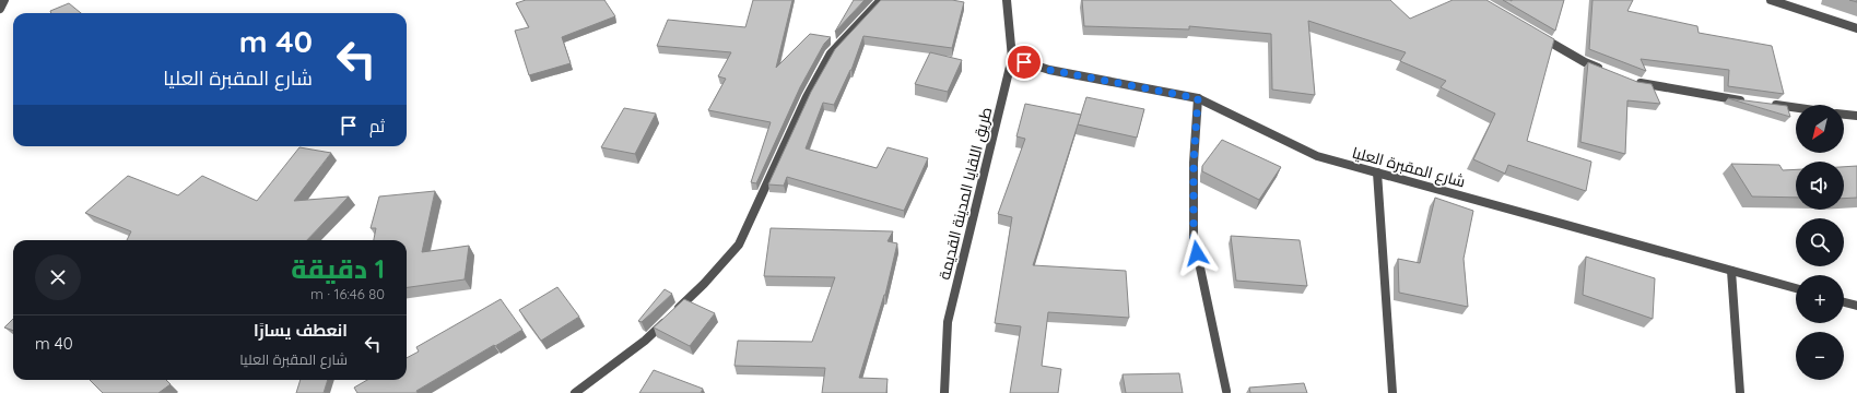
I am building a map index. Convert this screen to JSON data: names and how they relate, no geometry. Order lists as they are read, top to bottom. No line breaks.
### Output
{"streets":{"street":["شارع المقبرة العليا","طريق اللقايا المدينة القديمة"]},"crossings":[["شارع المقبرة العليا","طريق اللقايا المدينة القديمة"]],"north":"bottom left","page":{"turn":["40 m","شارع المقبرة العليا"],"map_buttons":["+","−"],"then":"ثم","heading":["1 دقيقة","80 m · 16:46"],"list":[{"name":"انعطف يسارًا","note":"شارع المقبرة العليا","value":"40 m"}]}}
